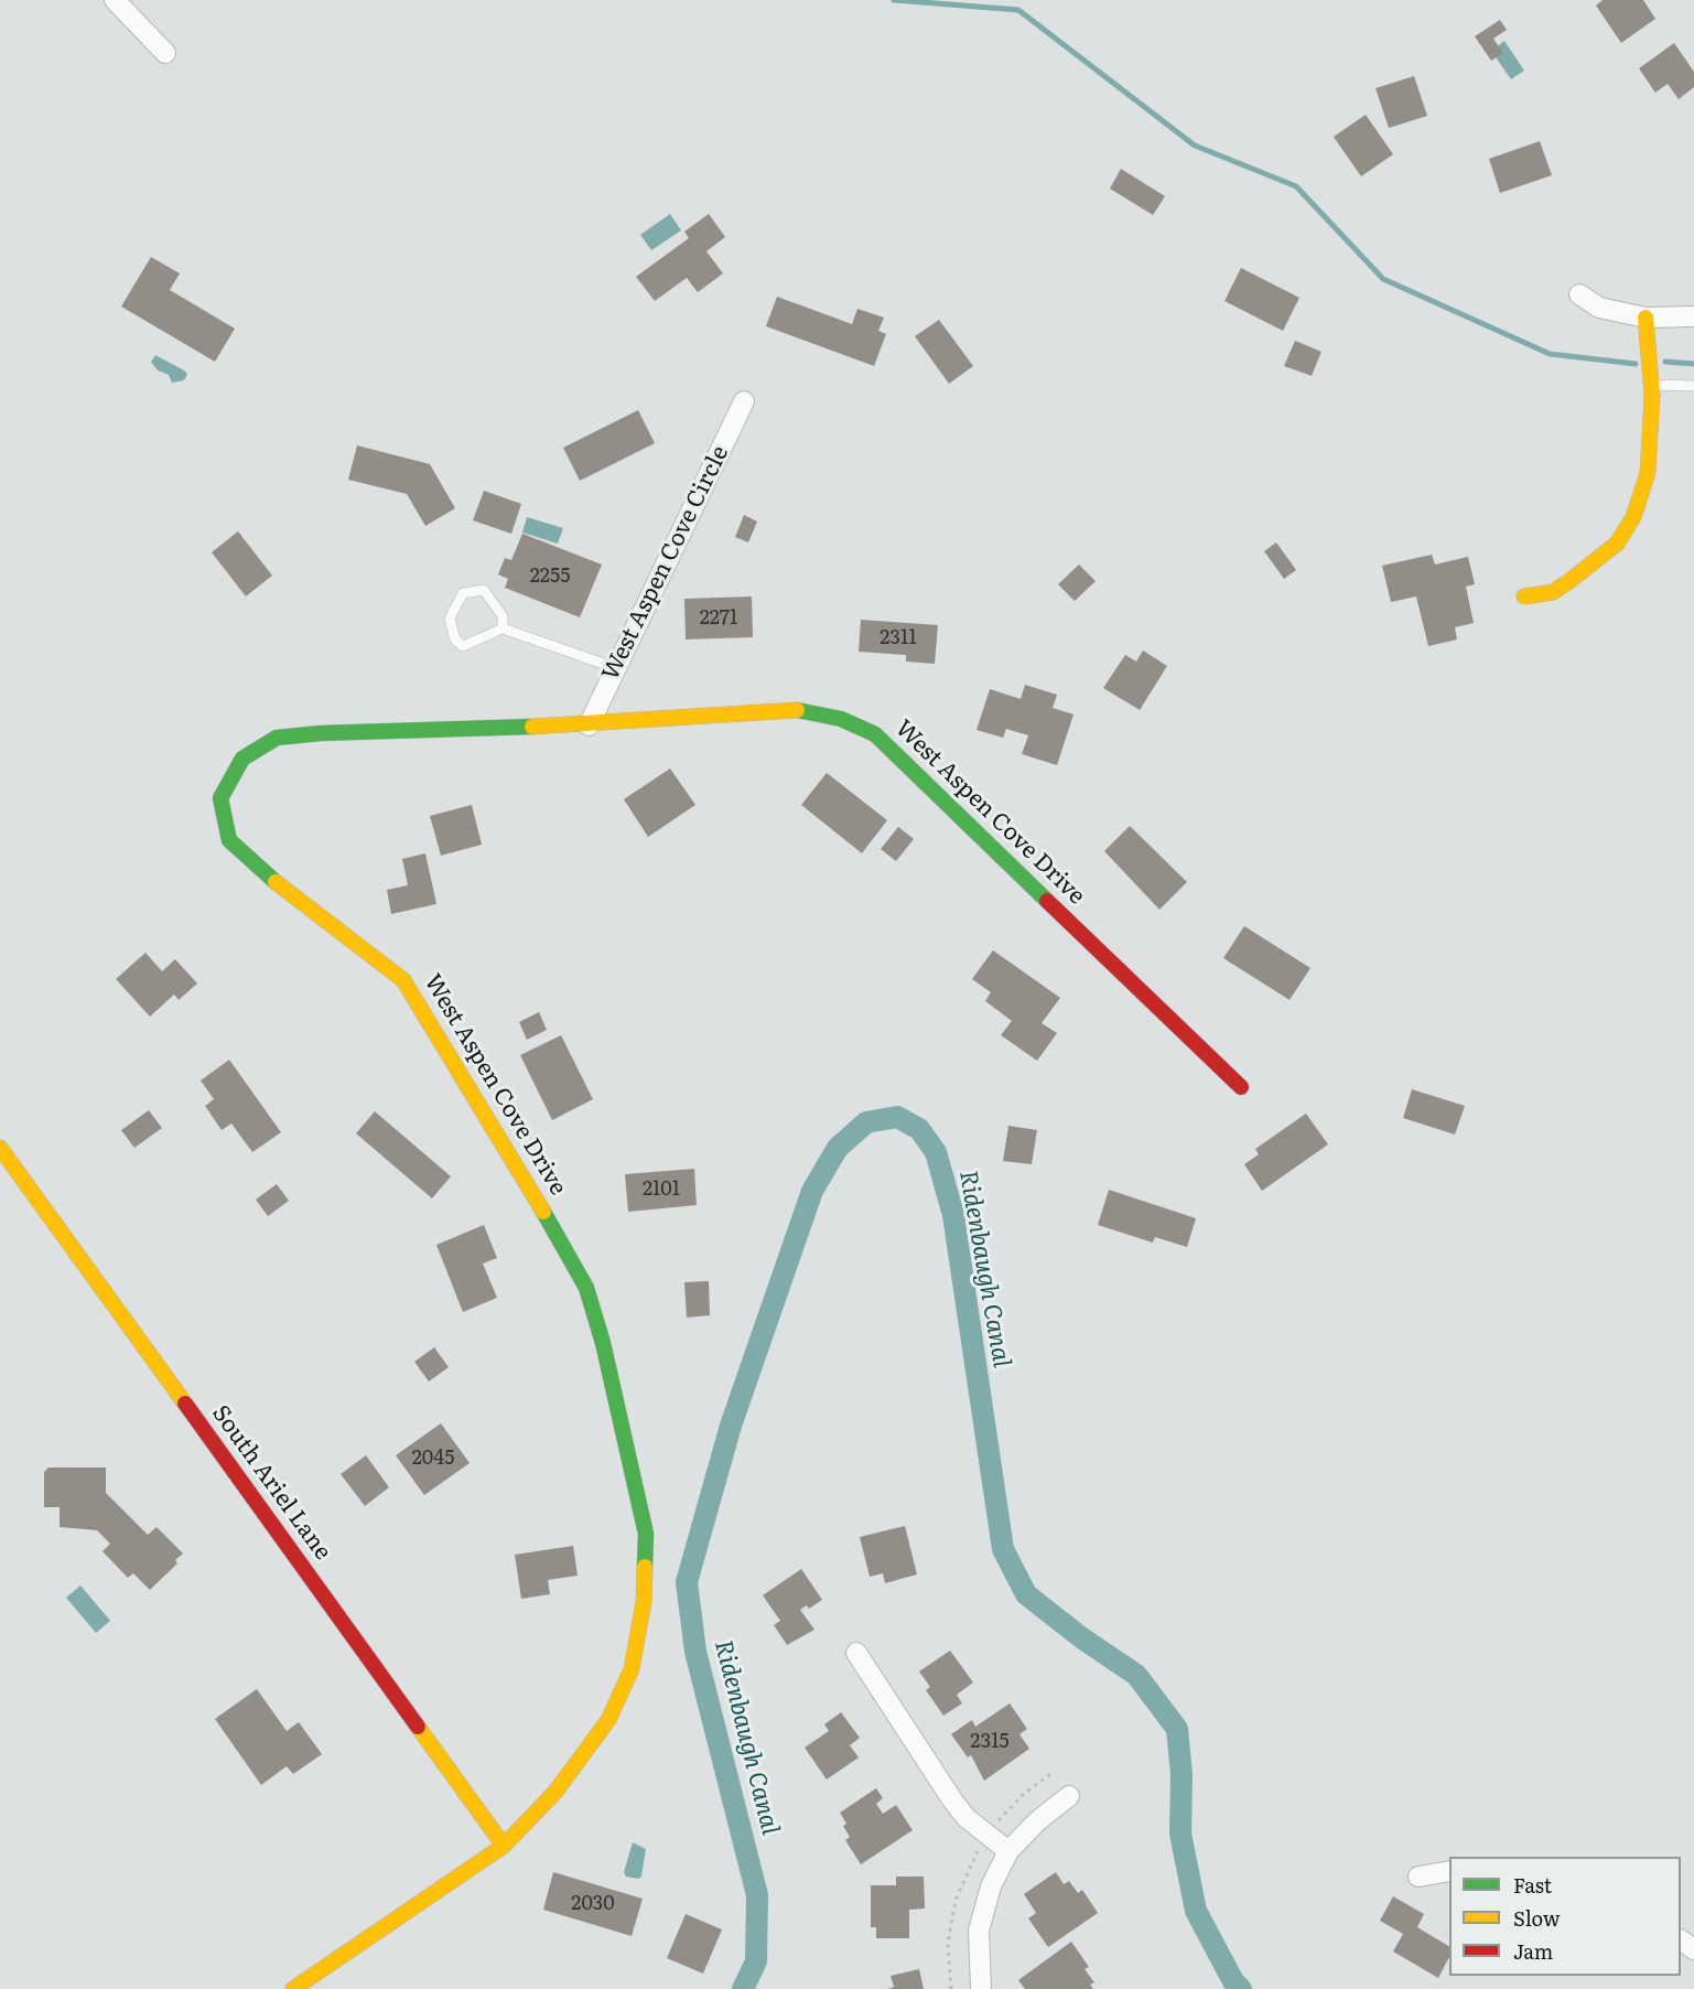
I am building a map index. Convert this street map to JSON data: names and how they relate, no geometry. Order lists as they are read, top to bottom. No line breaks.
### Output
{"streets":{"street":["West Aspen Cove Circle","West Aspen Cove Drive","South Ariel Lane"]},"crossings":[["West Aspen Cove Circle","West Aspen Cove Drive"],["West Aspen Cove Drive","South Ariel Lane"]],"water":["Ridenbaugh Canal"],"house_numbers":["2255","2271","2311","2101","2045","2315","2030"],"legend":["Fast","Slow","Jam"]}
